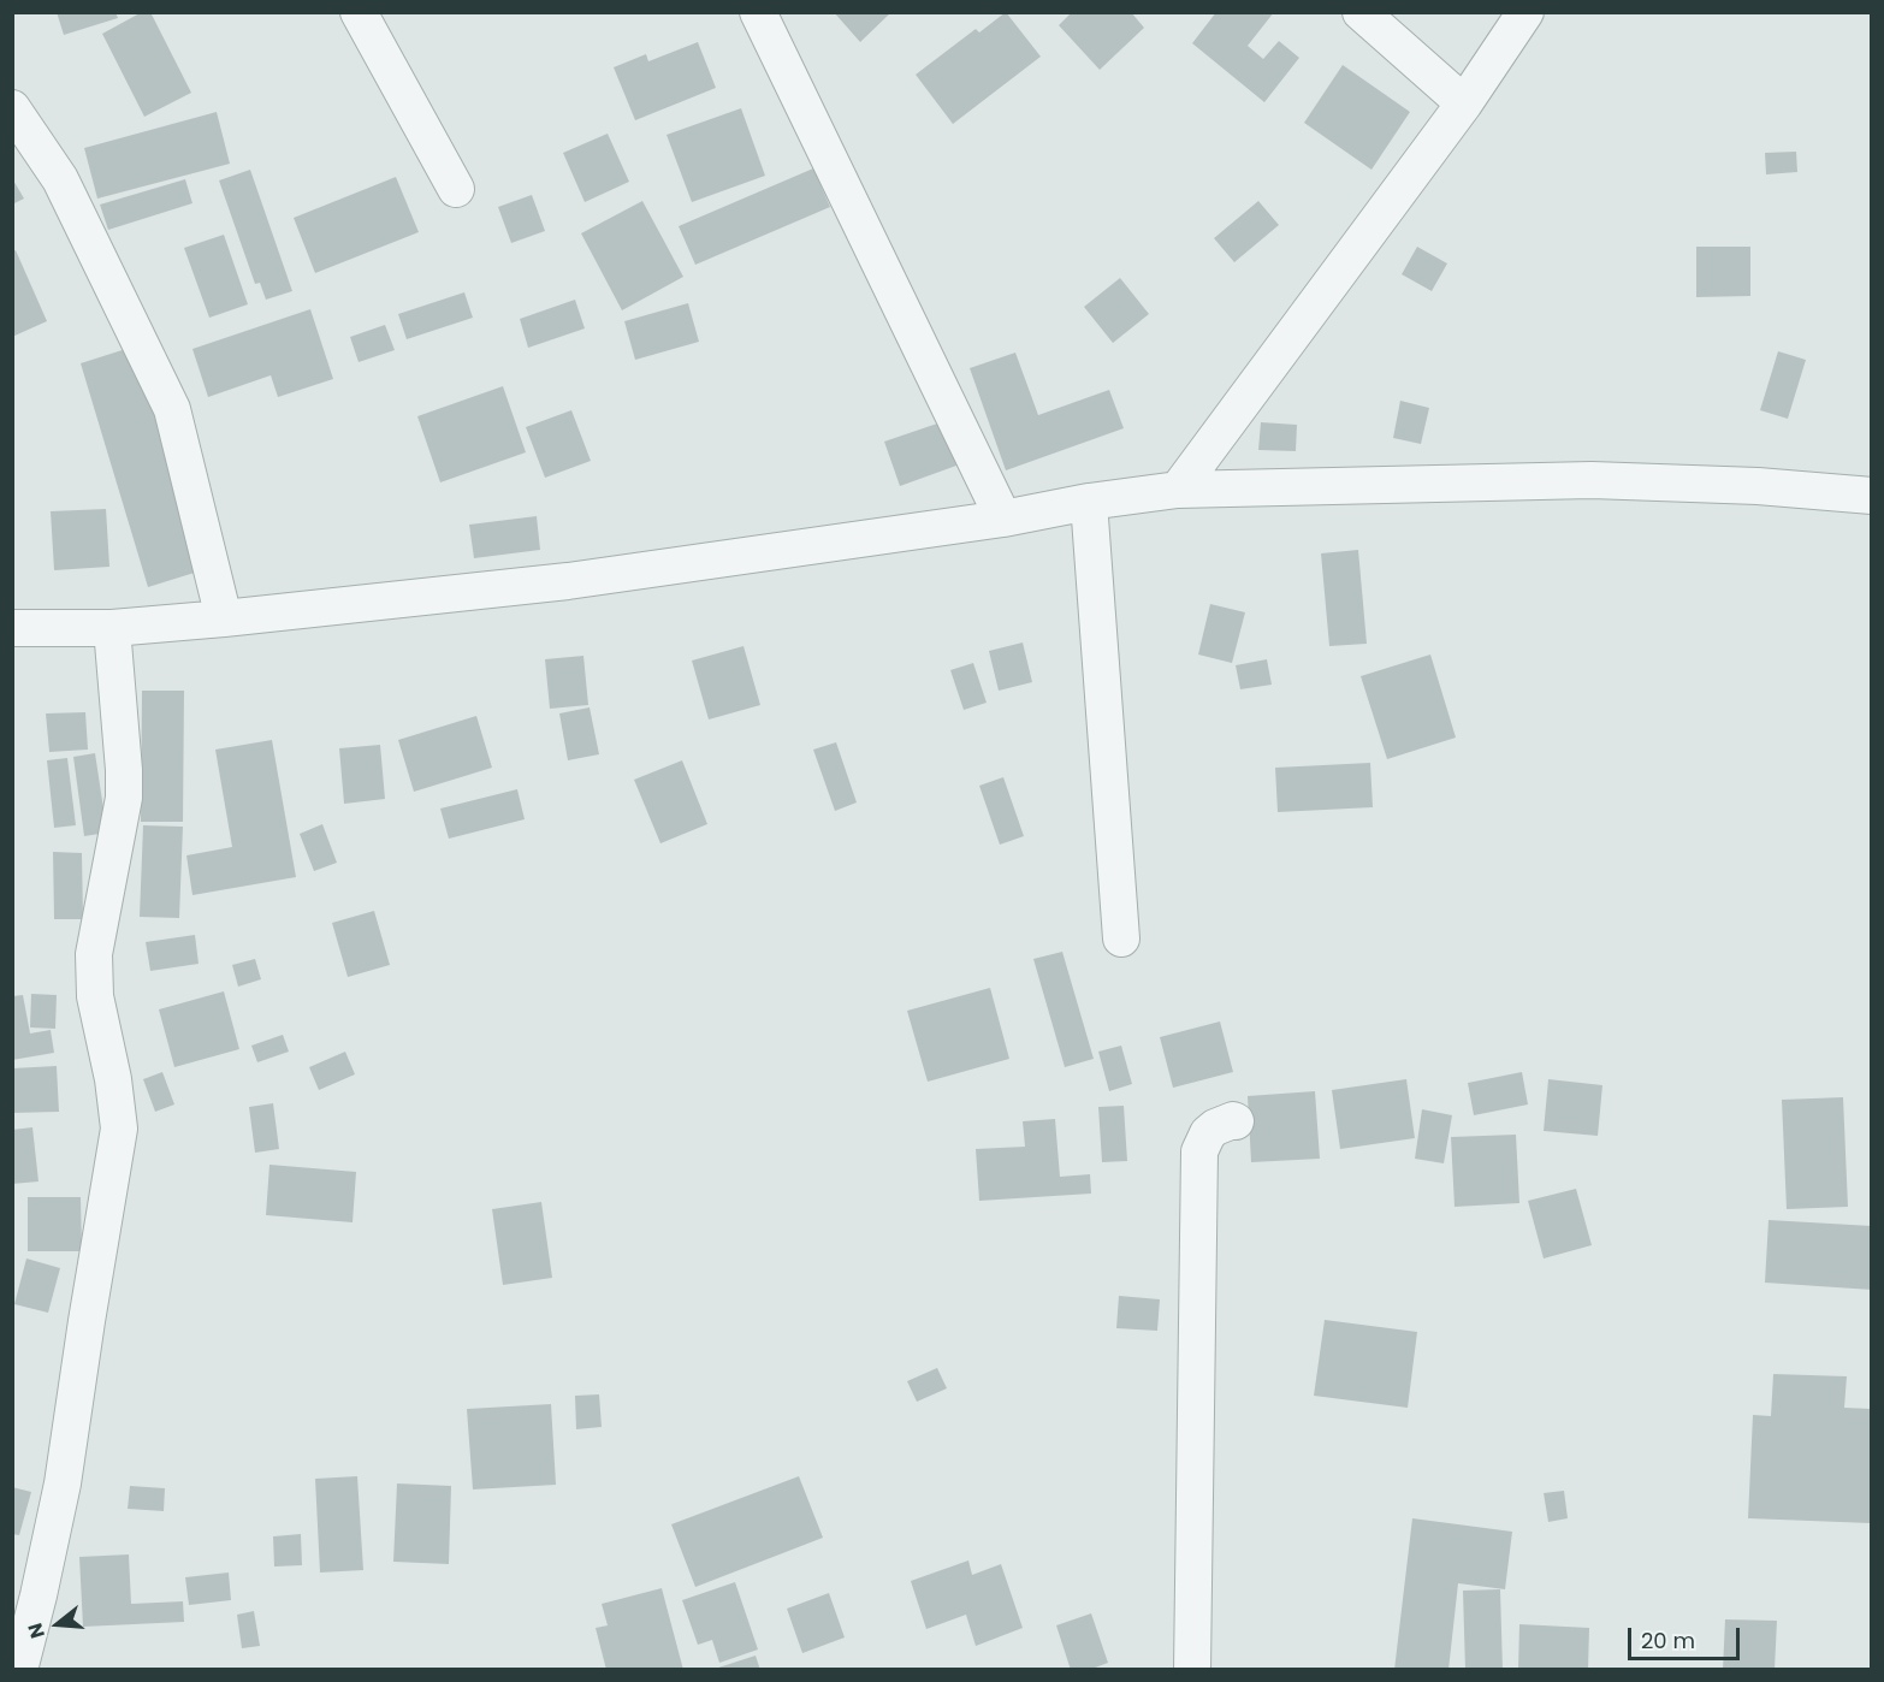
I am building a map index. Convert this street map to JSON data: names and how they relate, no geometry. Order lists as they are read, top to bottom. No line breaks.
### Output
{"scale_bar":"20 m","north":"left"}
